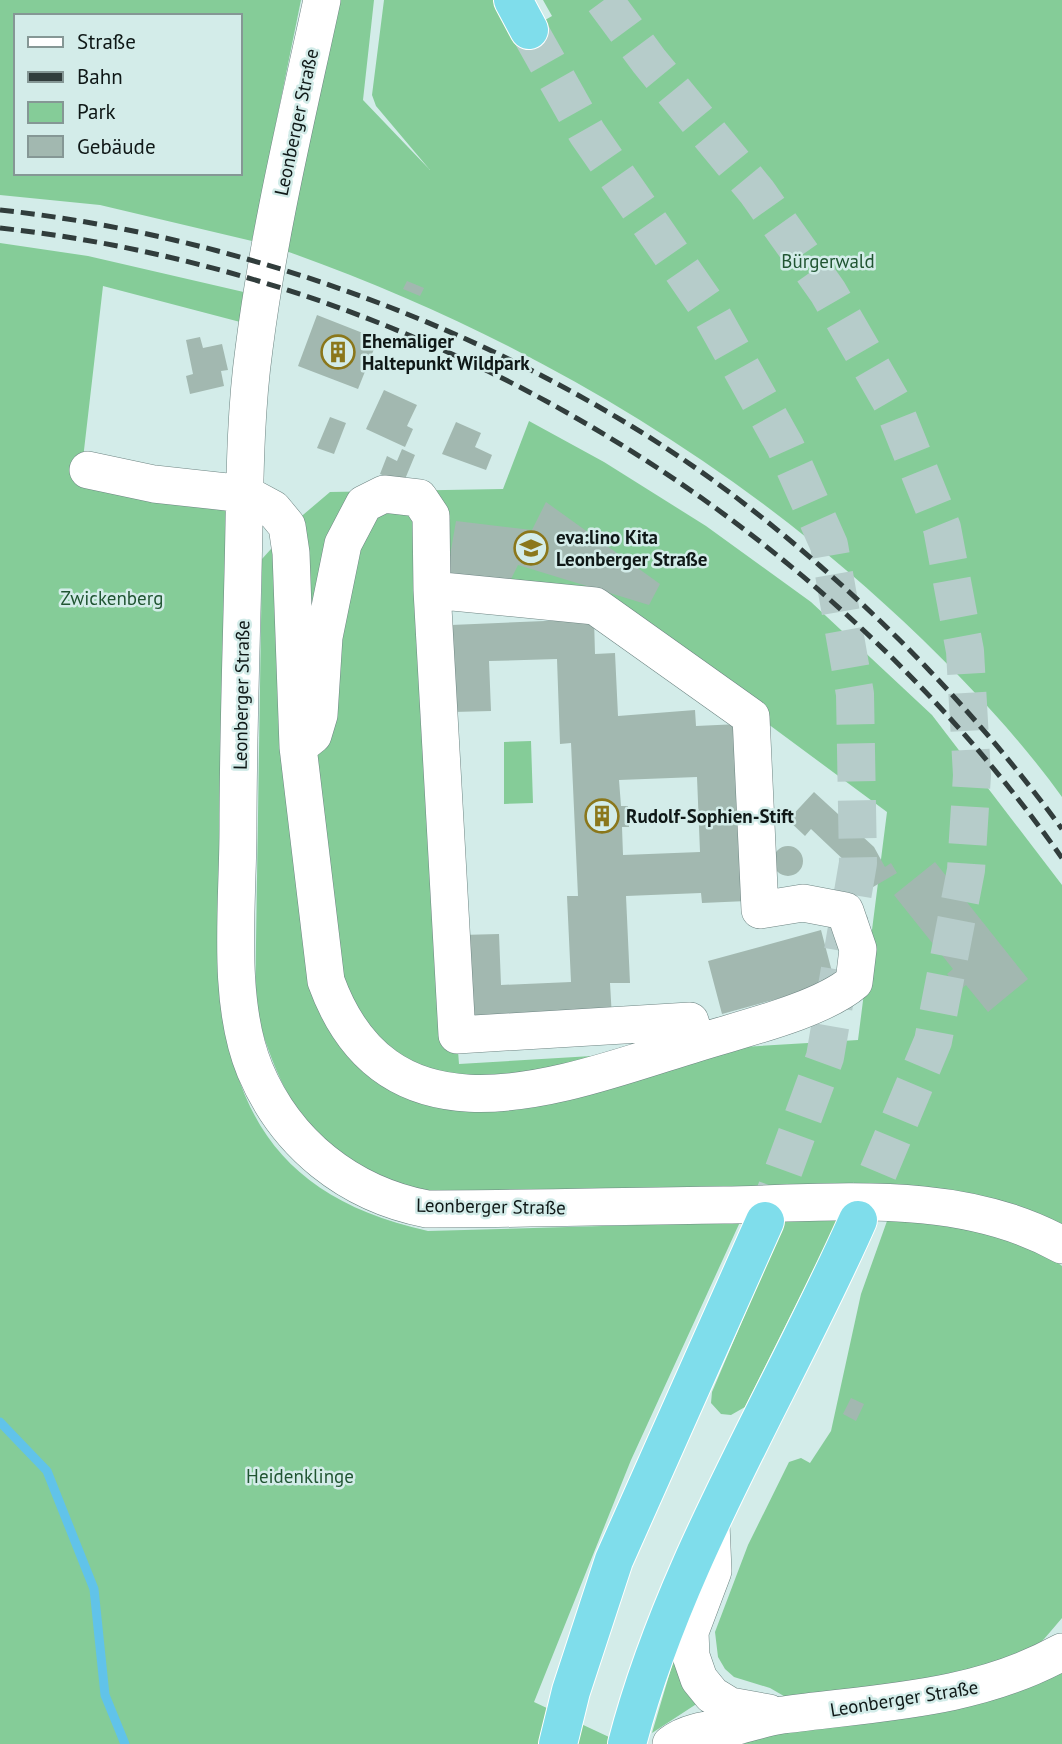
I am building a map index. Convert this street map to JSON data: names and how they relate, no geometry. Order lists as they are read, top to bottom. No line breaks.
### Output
{"streets":{"street":["Leonberger Straße"]},"parks":["Bürgerwald","Zwickenberg","Heidenklinge"],"places":{"building":["Ehemaliger Haltepunkt Wildpark","Rudolf-Sophien-Stift"],"school or university":["eva:lino Kita Leonberger Straße"]},"legend":["Straße","Bahn","Park","Gebäude"]}
